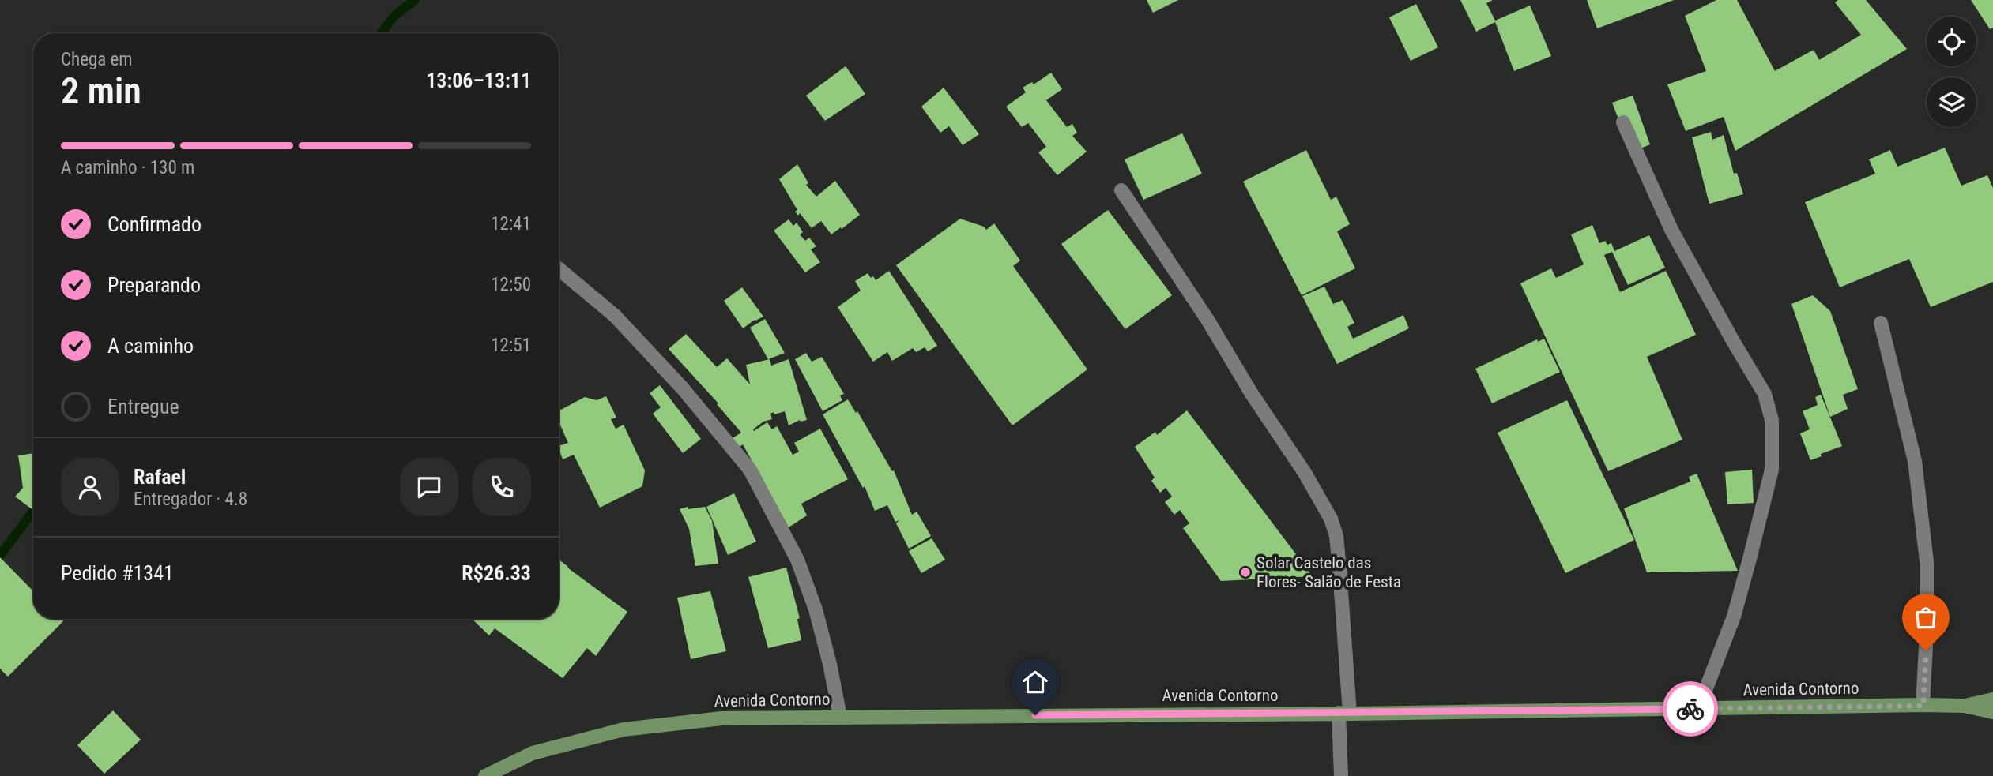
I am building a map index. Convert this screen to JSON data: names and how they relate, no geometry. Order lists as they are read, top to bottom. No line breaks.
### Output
{"streets":{"main road":["Avenida Contorno"]},"places":["Solar Castelo das Flores- Salão de Festa"],"page":{"heading":["2 min","Chega em","13:06–13:11"],"panel":["Rafael","Entregador · 4.8","Pedido #1341","R$26.33"],"bar":"A caminho · 130 m","list":[["Confirmado","12:41"],["Preparando","12:50"],["A caminho","12:51"],"Entregue"]}}
